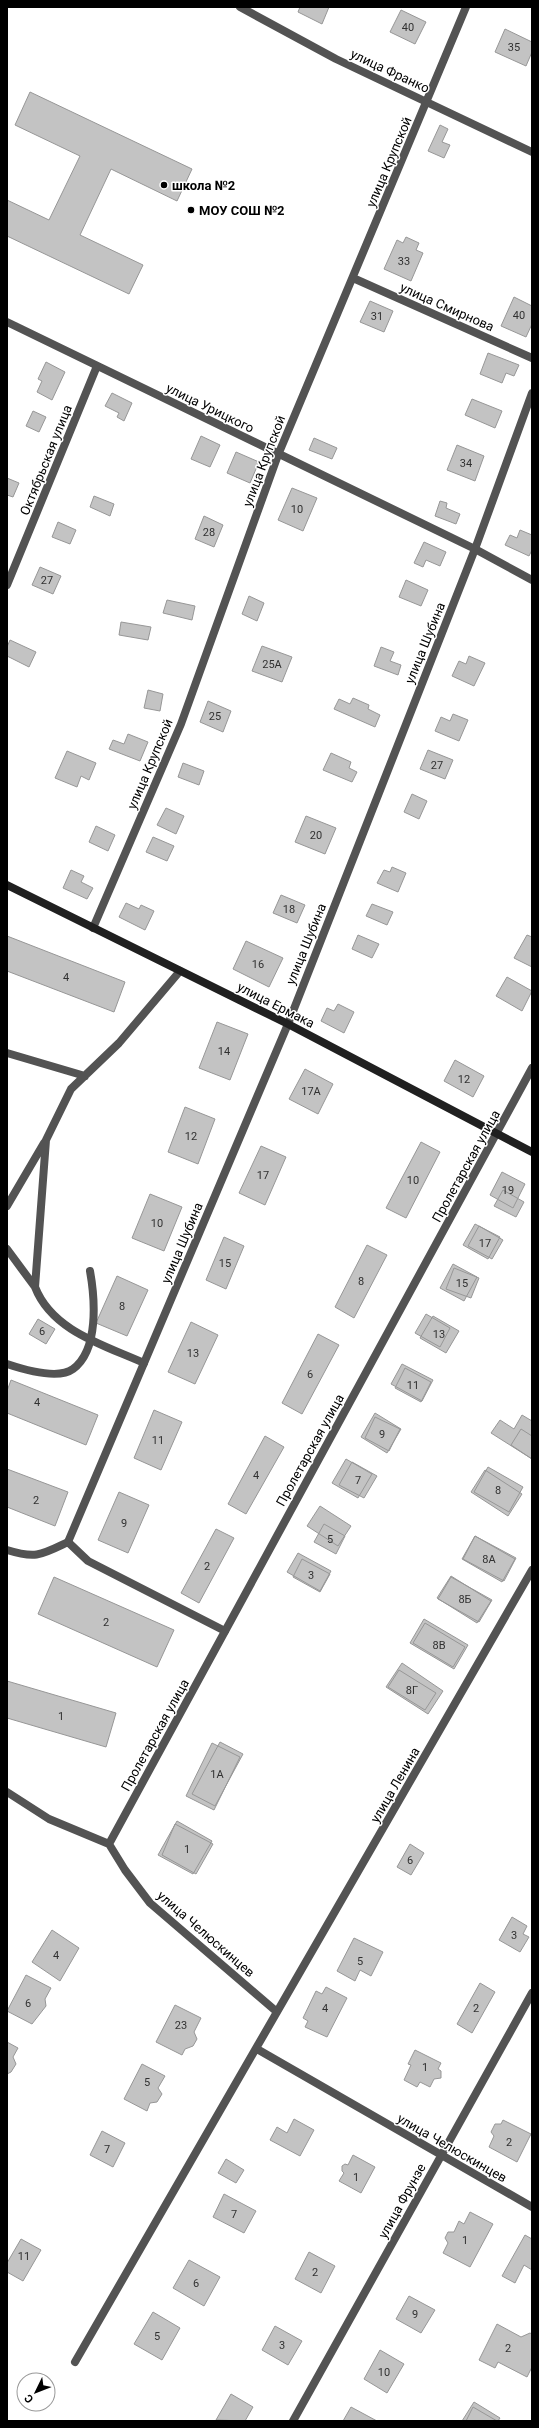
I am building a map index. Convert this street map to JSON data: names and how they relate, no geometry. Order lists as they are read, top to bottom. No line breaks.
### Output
{"streets":{"street":["улица Франко","улица Крупской","улица Смирнова","улица Урицкого","Октябрьская улица","улица Шубина","улица Ермака","Пролетарская улица","улица Ленина","улица Челюскинцев","улица Фрунзе"]},"crossings":[["улица Франко","улица Крупской"],["улица Крупской","улица Смирнова"],["улица Крупской","улица Урицкого"],["улица Крупской","улица Ермака"],["улица Урицкого","Октябрьская улица"],["улица Урицкого","улица Шубина"],["улица Шубина","улица Ермака"],["улица Ермака","Пролетарская улица"],["Пролетарская улица","улица Челюскинцев"],["улица Ленина","улица Челюскинцев"],["улица Челюскинцев","улица Фрунзе"]],"places":["школа №2","МОУ СОШ №2"],"house_numbers":["40","35","33","40","31","34","10","28","27","25А","25","27","20","18","16","4","14","12","17А","12","17","10","19","10","17","15","8","15","8","6","13","13","6","11","4","9","11","4","7","8","2","9","5","8А","2","3","8Б","2","8В","8Г","1","1А","1","6","3","4","5","6","4","2","23","1","5","2","7","1","7","1","11","2","6","9","5","3","2","10"],"north":"bottom left"}
